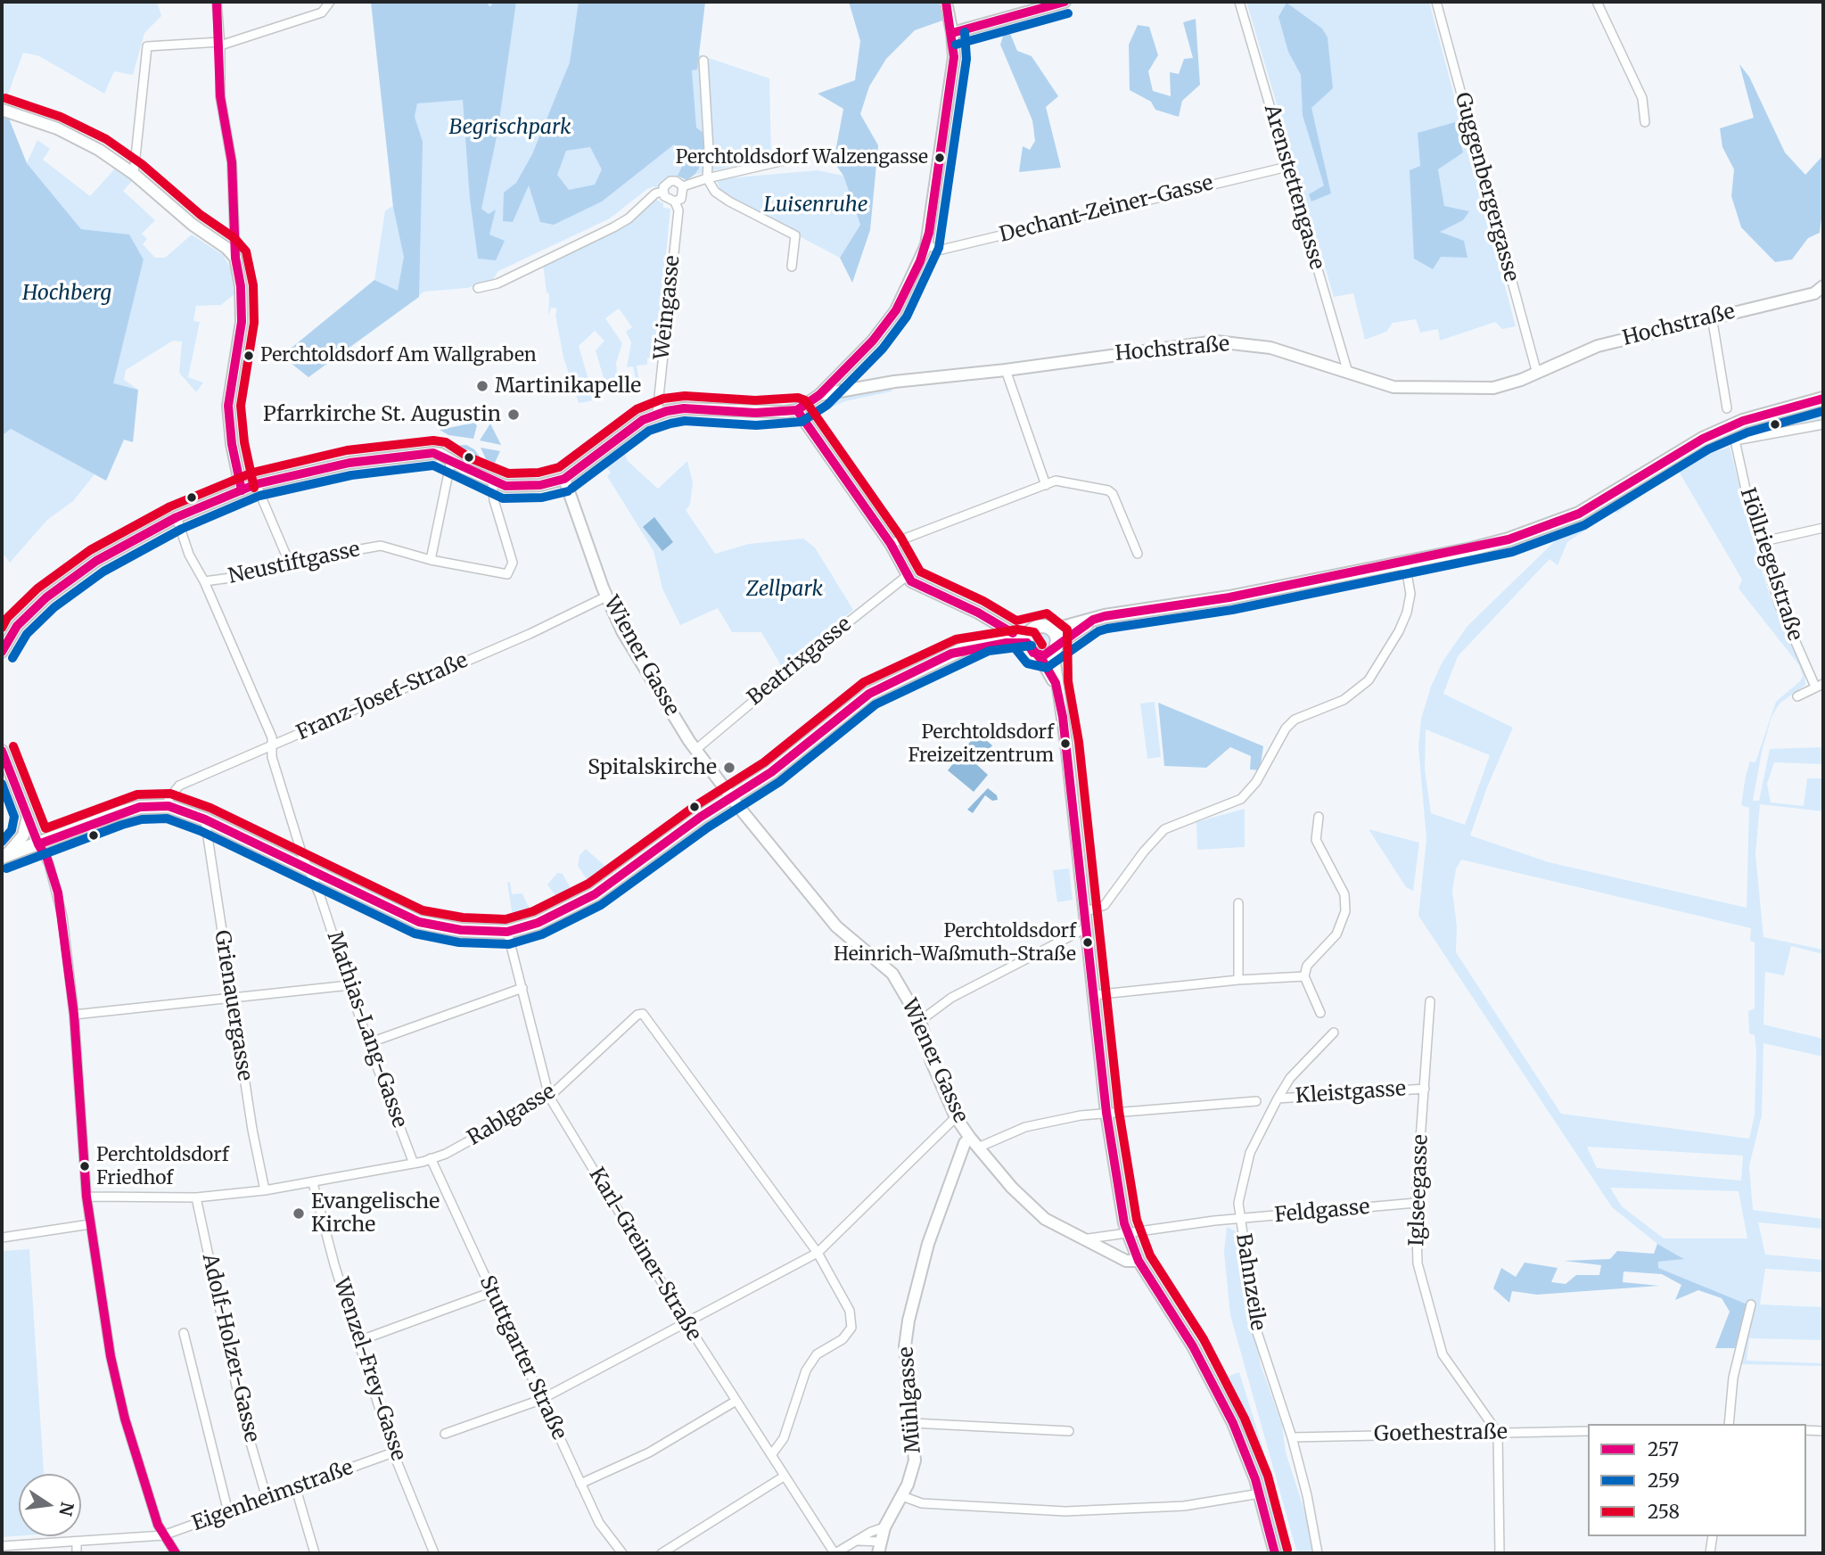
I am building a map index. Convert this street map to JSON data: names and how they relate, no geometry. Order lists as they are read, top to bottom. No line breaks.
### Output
{"streets":{"main road":["Hochstraße","Wiener Gasse","Mühlgasse"],"street":["Arenstettengasse","Guggenbergergasse","Dechant-Zeiner-Gasse","Weingasse","Neustiftgasse","Höllriegelstraße","Beatrixgasse","Franz-Josef-Straße","Grienauergasse","Mathias-Lang-Gasse","Kleistgasse","Rablgasse","Iglseegasse","Feldgasse","Karl-Greiner-Straße","Bahnzeile","Adolf-Holzer-Gasse","Stuttgarter Straße","Wenzel-Frey-Gasse","Goethestraße","Eigenheimstraße"]},"crossings":[["Arenstettengasse","Dechant-Zeiner-Gasse"],["Arenstettengasse","Hochstraße"],["Guggenbergergasse","Hochstraße"],["Neustiftgasse","Mathias-Lang-Gasse"],["Wiener Gasse","Beatrixgasse"],["Wiener Gasse","Franz-Josef-Straße"],["Wiener Gasse","Feldgasse"],["Wiener Gasse","Mühlgasse"],["Franz-Josef-Straße","Mathias-Lang-Gasse"],["Grienauergasse","Rablgasse"],["Mathias-Lang-Gasse","Rablgasse"],["Kleistgasse","Iglseegasse"],["Kleistgasse","Bahnzeile"],["Rablgasse","Karl-Greiner-Straße"],["Rablgasse","Adolf-Holzer-Gasse"],["Rablgasse","Stuttgarter Straße"],["Rablgasse","Wenzel-Frey-Gasse"],["Iglseegasse","Feldgasse"],["Iglseegasse","Goethestraße"],["Feldgasse","Bahnzeile"],["Bahnzeile","Goethestraße"],["Adolf-Holzer-Gasse","Eigenheimstraße"],["Wenzel-Frey-Gasse","Eigenheimstraße"]],"parks":["Begrischpark","Luisenruhe","Hochberg","Zellpark"],"places":["Perchtoldsdorf Walzengasse","Perchtoldsdorf Am Wallgraben","Martinikapelle","Pfarrkirche St. Augustin","Perchtoldsdorf Freizeitzentrum","Spitalskirche","Perchtoldsdorf Heinrich-Waßmuth-Straße","Perchtoldsdorf Friedhof","Evangelische Kirche"],"lines":["transit line 257","transit line 259","transit line 258"],"legend":["257","259","258"],"north":"right"}
